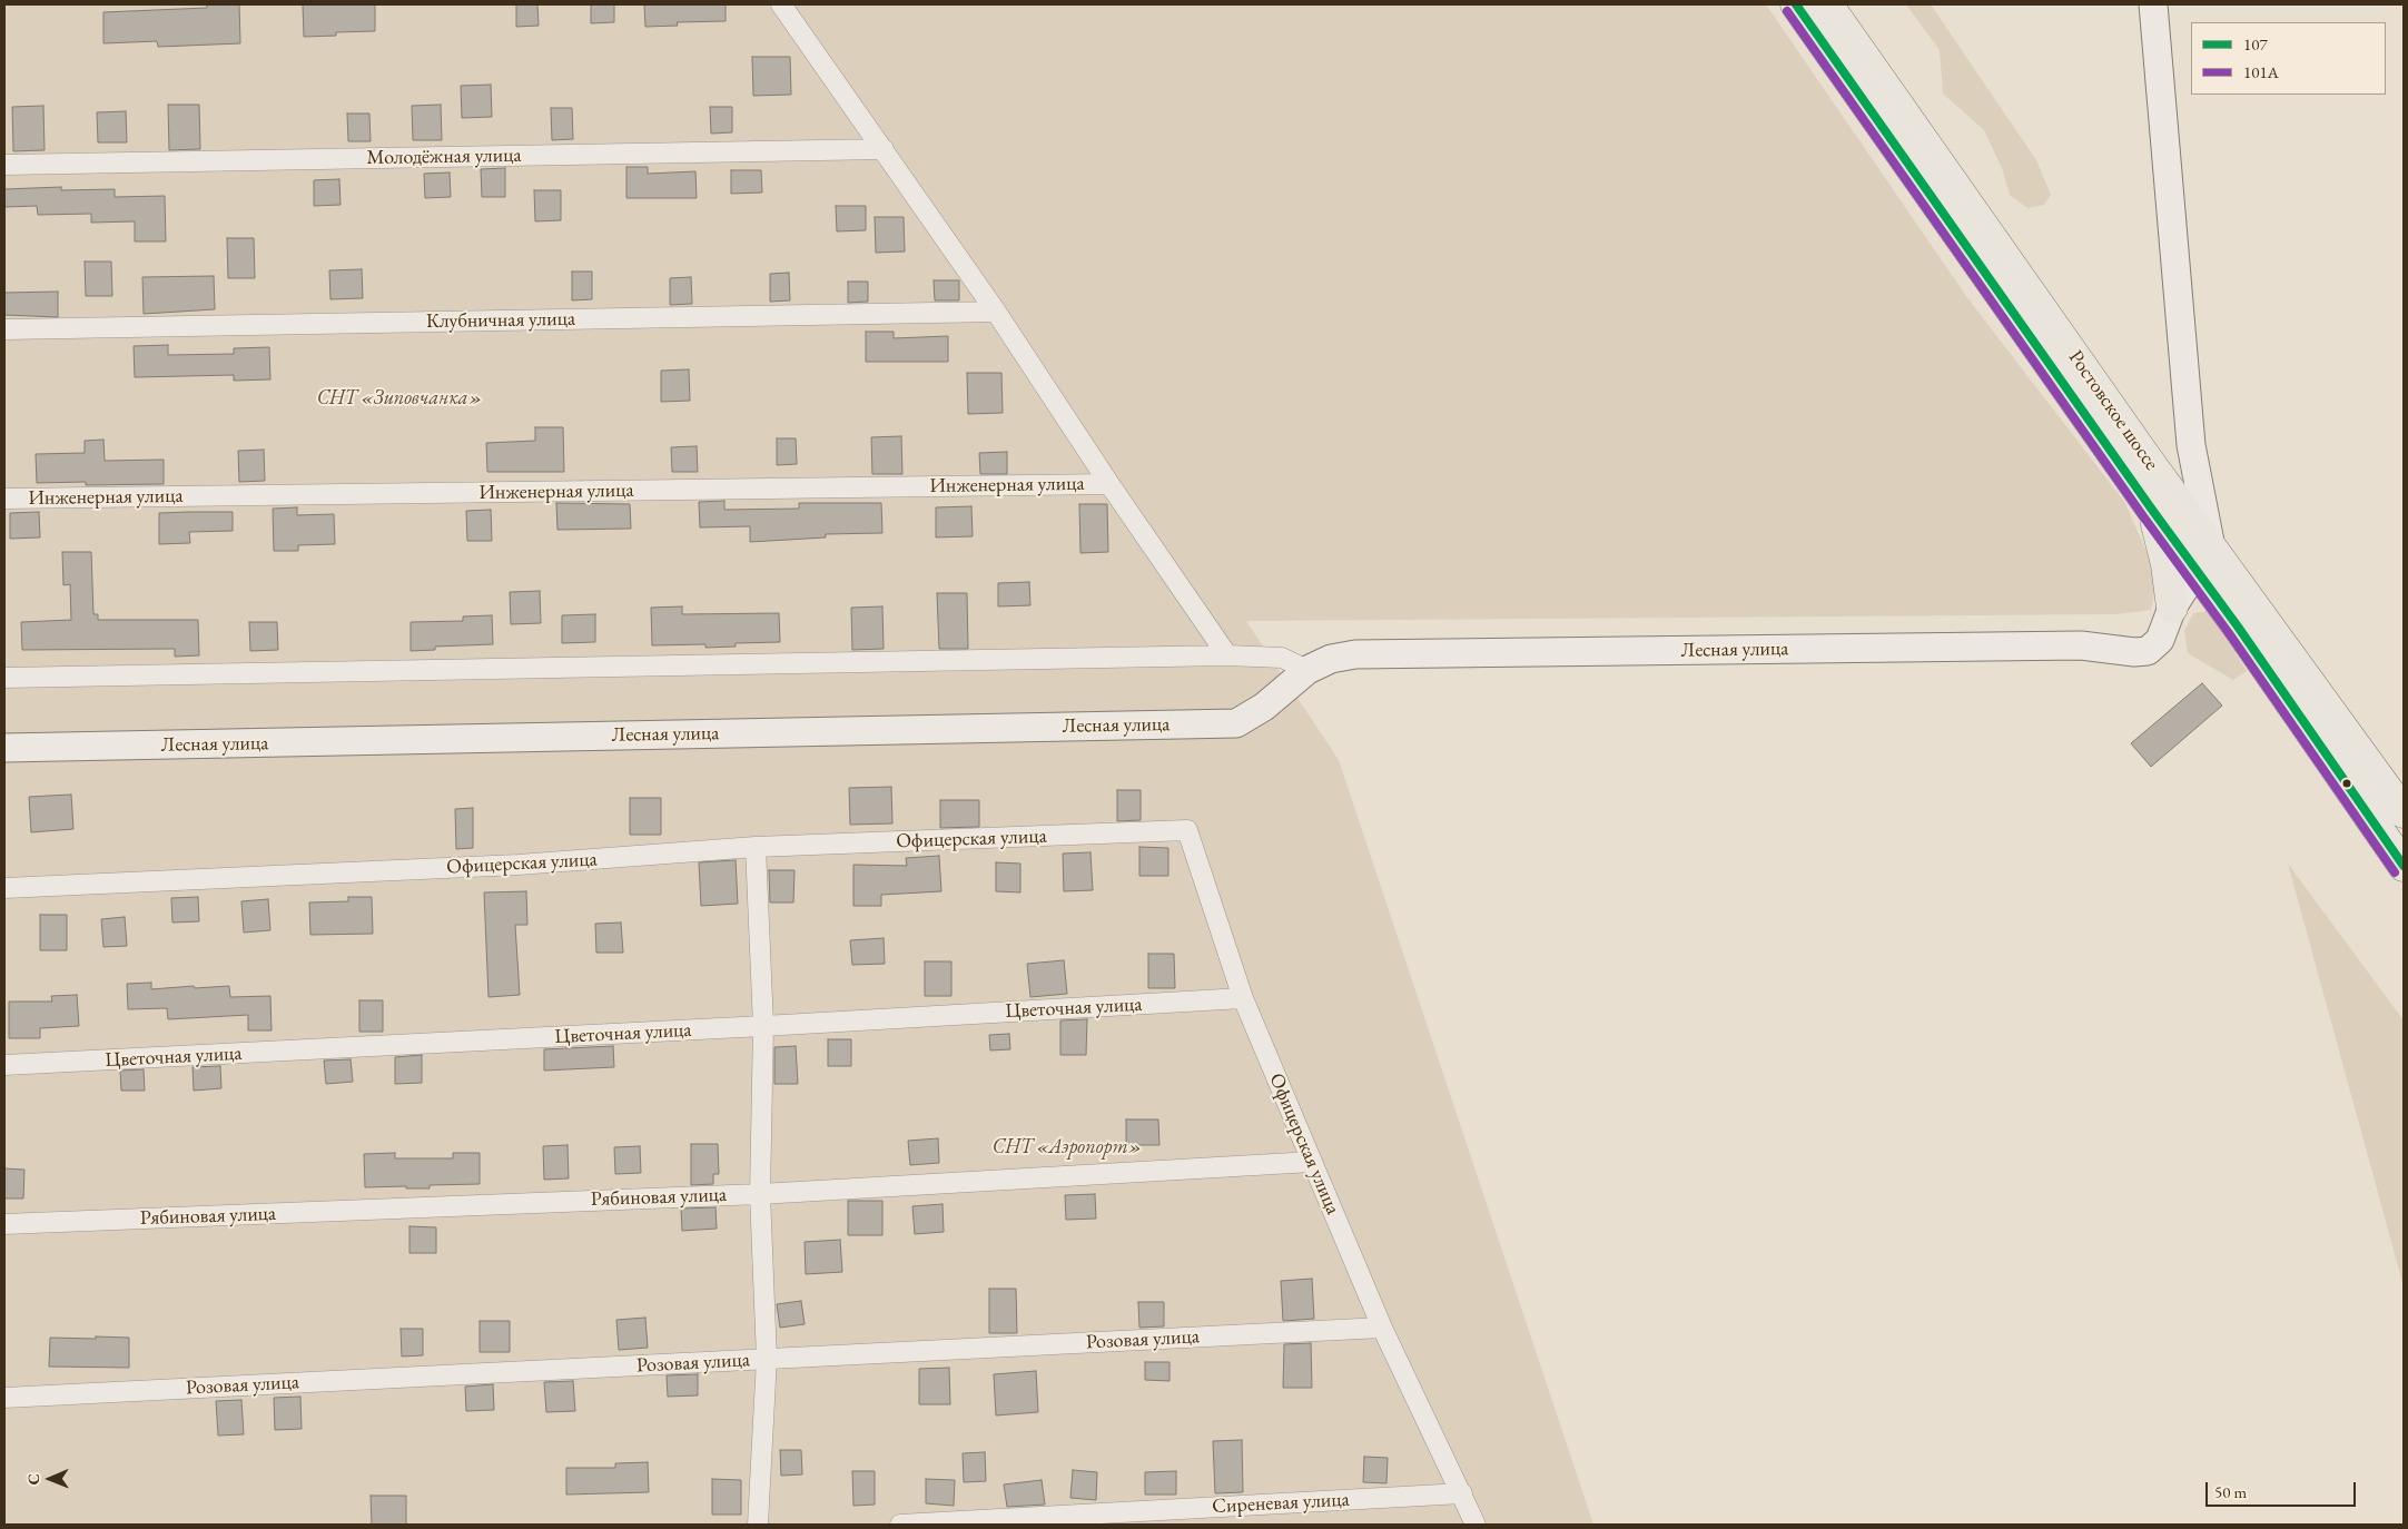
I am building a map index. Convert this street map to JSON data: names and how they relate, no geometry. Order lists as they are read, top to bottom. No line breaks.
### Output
{"streets":{"highway":["Ростовское шоссе"],"street":["Молодёжная улица","Клубничная улица","Инженерная улица","Лесная улица","Офицерская улица","Цветочная улица","Рябиновая улица","Розовая улица","Сиреневая улица"]},"crossings":[["Офицерская улица","Цветочная улица"],["Офицерская улица","Рябиновая улица"],["Офицерская улица","Розовая улица"],["Офицерская улица","Сиреневая улица"]],"parks":["СНТ «Зиповчанка»","СНТ «Аэропорт»"],"lines":["transit line 107","transit line 101А"],"legend":["107","101А"],"scale_bar":"50 m","north":"left"}
